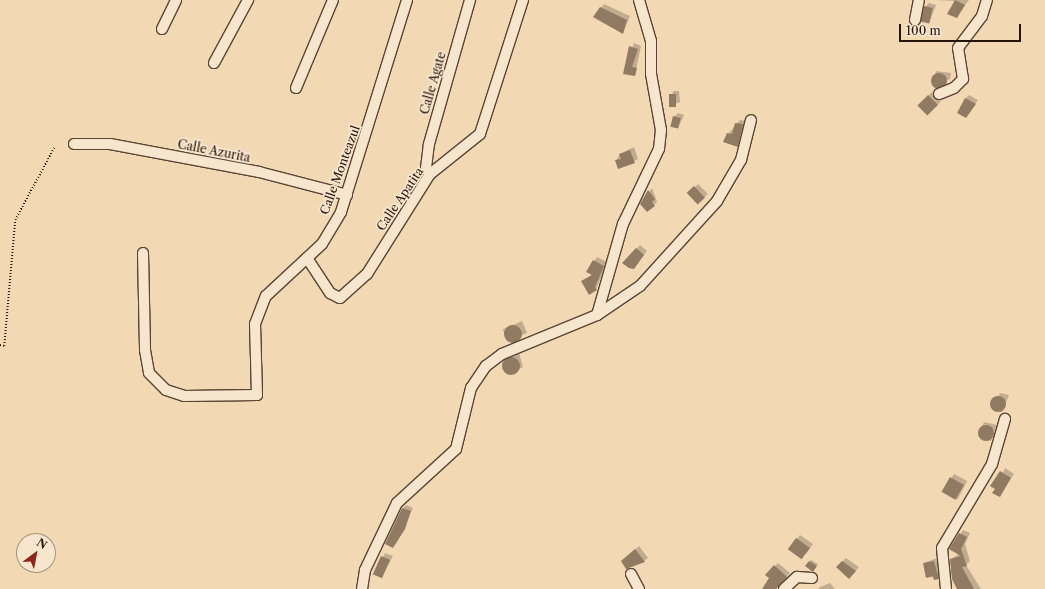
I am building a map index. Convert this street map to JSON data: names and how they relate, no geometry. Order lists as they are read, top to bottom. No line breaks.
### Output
{"streets":{"street":["Calle Agate","Calle Azurita","Calle Monteazul","Calle Apatita"]},"crossings":[["Calle Agate","Calle Apatita"],["Calle Azurita","Calle Monteazul"],["Calle Monteazul","Calle Apatita"]],"scale_bar":"100 m","north":"top right"}
